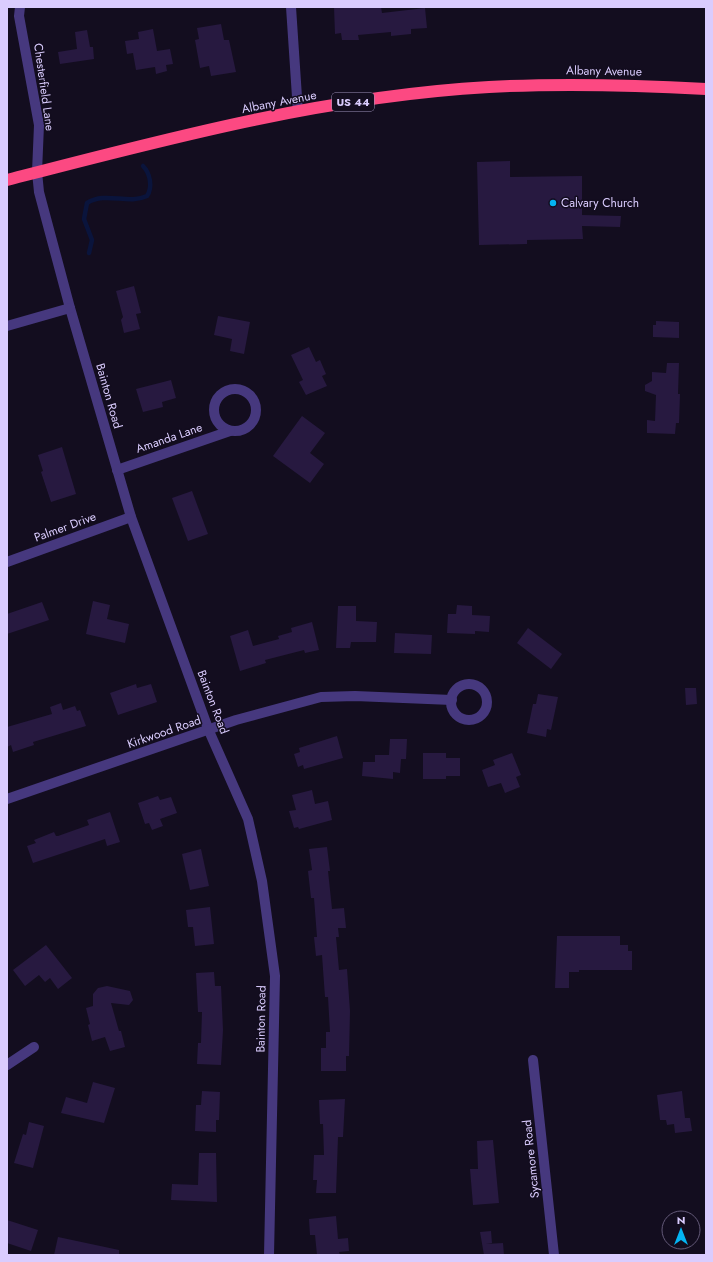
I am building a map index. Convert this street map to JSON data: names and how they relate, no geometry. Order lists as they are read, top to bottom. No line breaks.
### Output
{"streets":{"highway":["Albany Avenue","US 44"],"street":["Chesterfield Lane","Bainton Road","Amanda Lane","Palmer Drive","Kirkwood Road","Sycamore Road"]},"crossings":[["Albany Avenue","Chesterfield Lane"],["Albany Avenue","Bainton Road"],["Chesterfield Lane","Bainton Road"],["Bainton Road","Amanda Lane"],["Bainton Road","Palmer Drive"],["Bainton Road","Kirkwood Road"]],"places":["Calvary Church"],"north":"top"}
